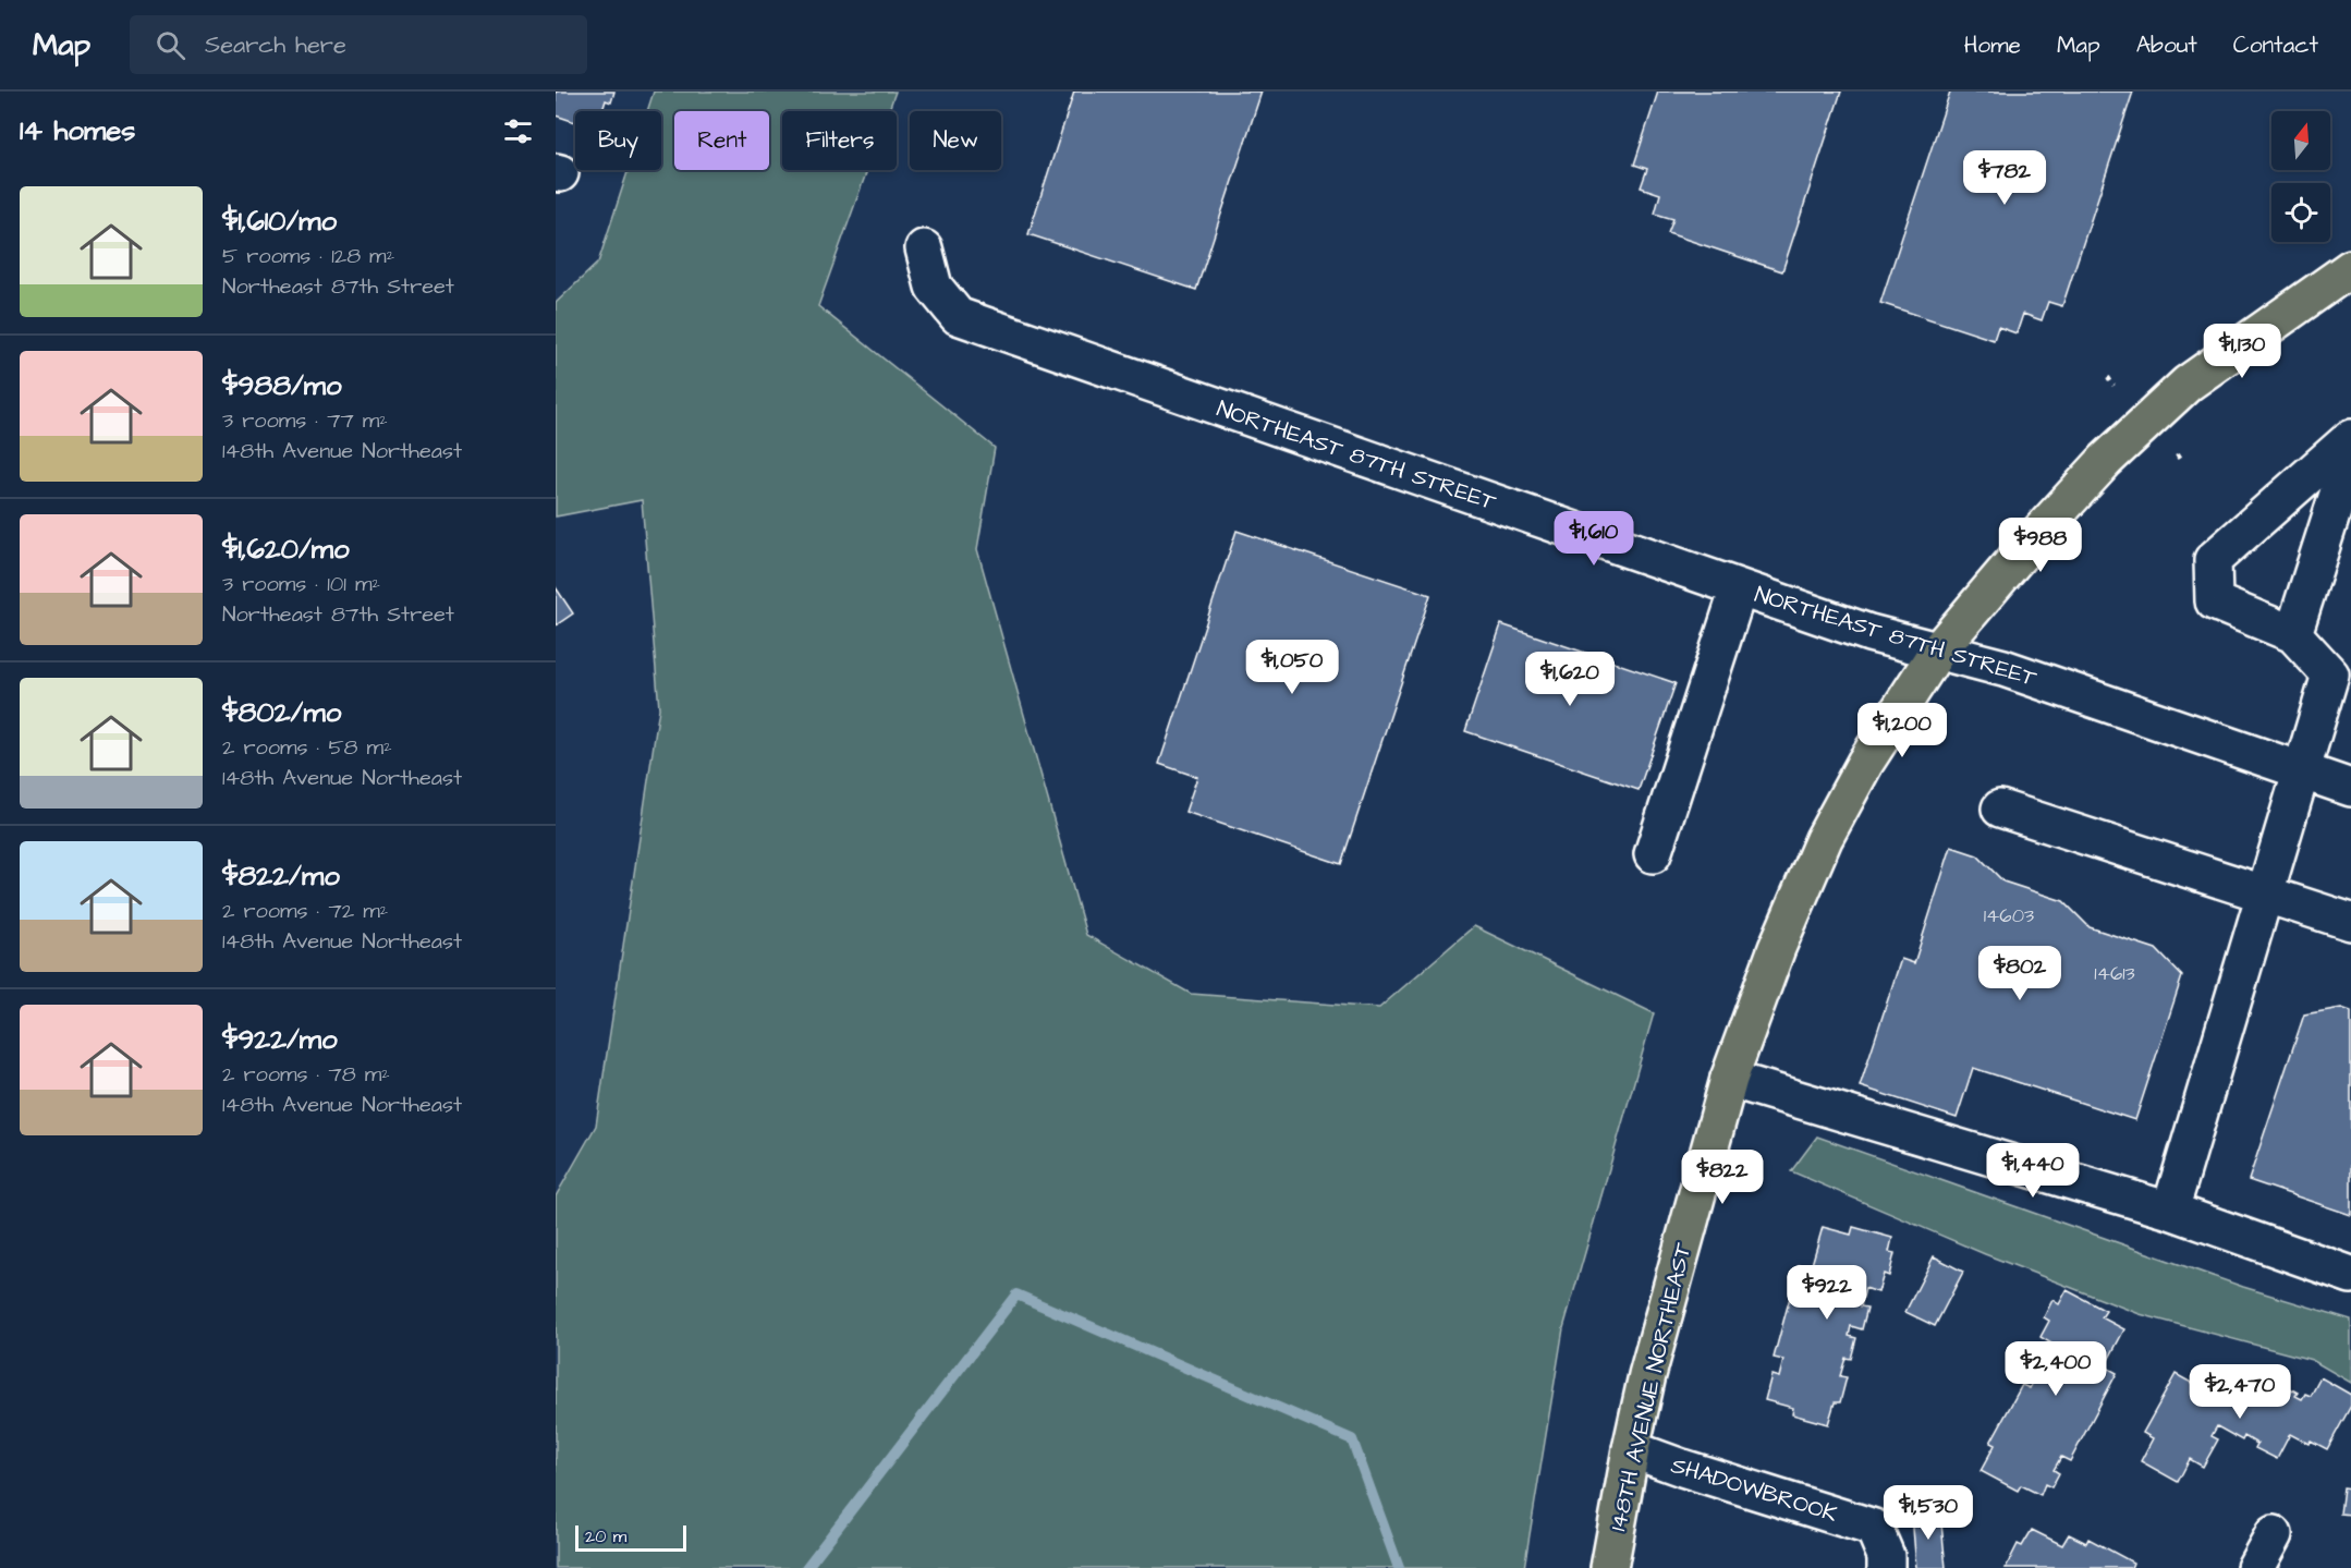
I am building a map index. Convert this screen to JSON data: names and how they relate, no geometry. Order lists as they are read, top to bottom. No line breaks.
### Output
{"streets":{"main road":["148TH AVENUE NORTHEAST"],"street":["NORTHEAST 87TH STREET","SHADOWBROOK"]},"crossings":[["NORTHEAST 87TH STREET","148TH AVENUE NORTHEAST"],["148TH AVENUE NORTHEAST","SHADOWBROOK"]],"house_numbers":["14603","14613"],"scale_bar":"20 m","north":"top","page":{"header":"Map","search":"Search here","nav":["Home","Map","About","Contact"],"heading":"14 homes","chip":["Buy","Rent","Filters","New"],"price":["$782","$1,130","$1,610","$988","$1,050","$1,620","$1,200","$802","$1,440","$822","$922","$2,400","$2,470","$1,530"],"list":[{"name":"$1,610/mo","note":"5 rooms · 128 m² · Northeast 87th Street"},{"name":"$988/mo","note":"3 rooms · 77 m² · 148th Avenue Northeast"},{"name":"$1,620/mo","note":"3 rooms · 101 m² · Northeast 87th Street"},{"name":"$802/mo","note":"2 rooms · 58 m² · 148th Avenue Northeast"},{"name":"$822/mo","note":"2 rooms · 72 m² · 148th Avenue Northeast"},{"name":"$922/mo","note":"2 rooms · 78 m² · 148th Avenue Northeast"}],"scale":"20 m"}}
